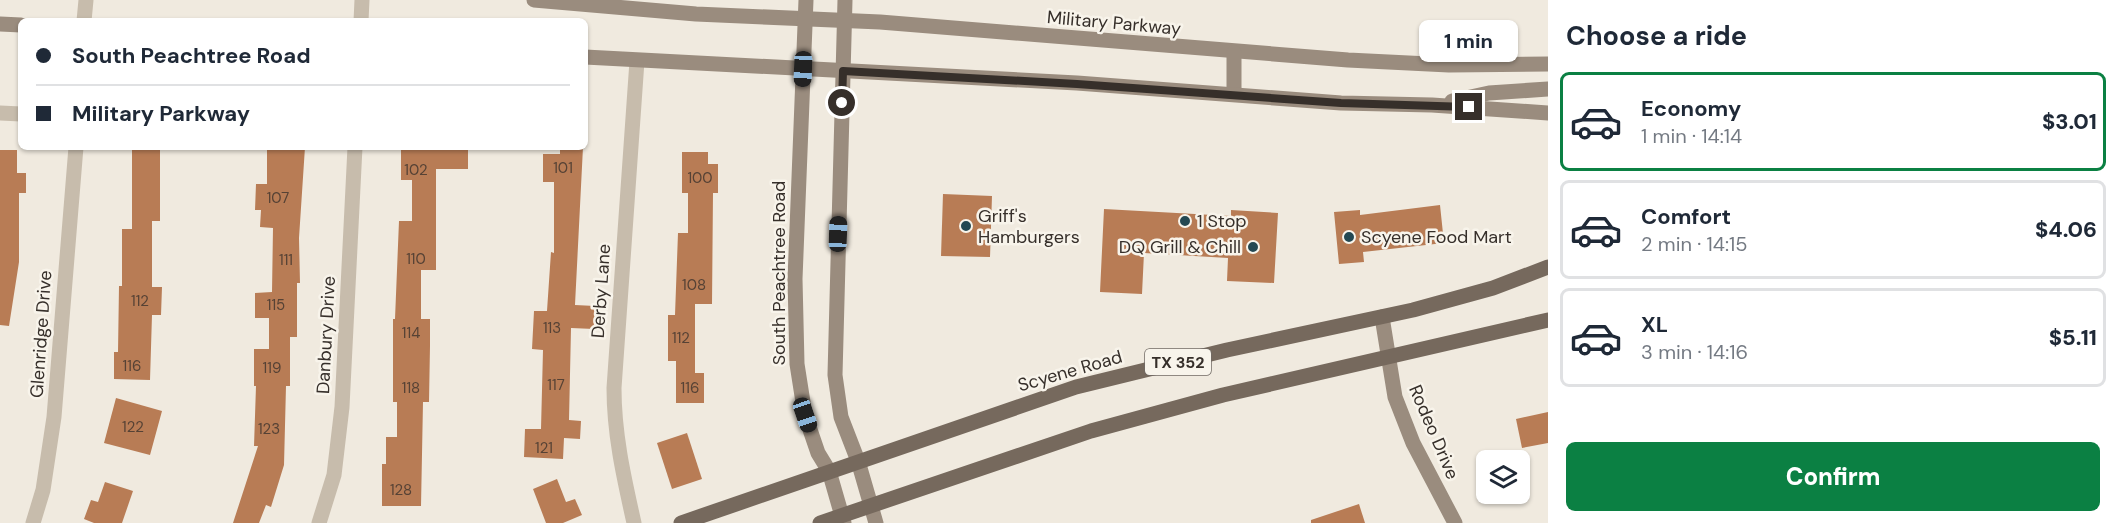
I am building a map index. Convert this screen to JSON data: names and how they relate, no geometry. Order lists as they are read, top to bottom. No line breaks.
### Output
{"streets":{"main road":["Military Parkway","South Peachtree Road","TX 352","Scyene Road","Rodeo Drive"],"street":["Derby Lane","Glenridge Drive","Danbury Drive"]},"crossings":[["Military Parkway","South Peachtree Road"],["South Peachtree Road","TX 352"],["South Peachtree Road","Scyene Road"],["TX 352","Rodeo Drive"],["Scyene Road","Rodeo Drive"]],"places":["1 Stop","Griff's Hamburgers","Scyene Food Mart","DQ Grill & Chill"],"house_numbers":["101","102","100","107","110","111","108","112","115","113","114","112","116","119","117","118","116","122","123","121","128"],"page":{"heading":"Choose a ride","banner":["South Peachtree Road","Military Parkway"],"bubble":"1 min","list":[{"name":"Economy","note":"1 min · 14:14","value":"$3.01"},{"name":"Comfort","note":"2 min · 14:15","value":"$4.06"},{"name":"XL","note":"3 min · 14:16","value":"$5.11"}],"buttons":"Confirm"}}
